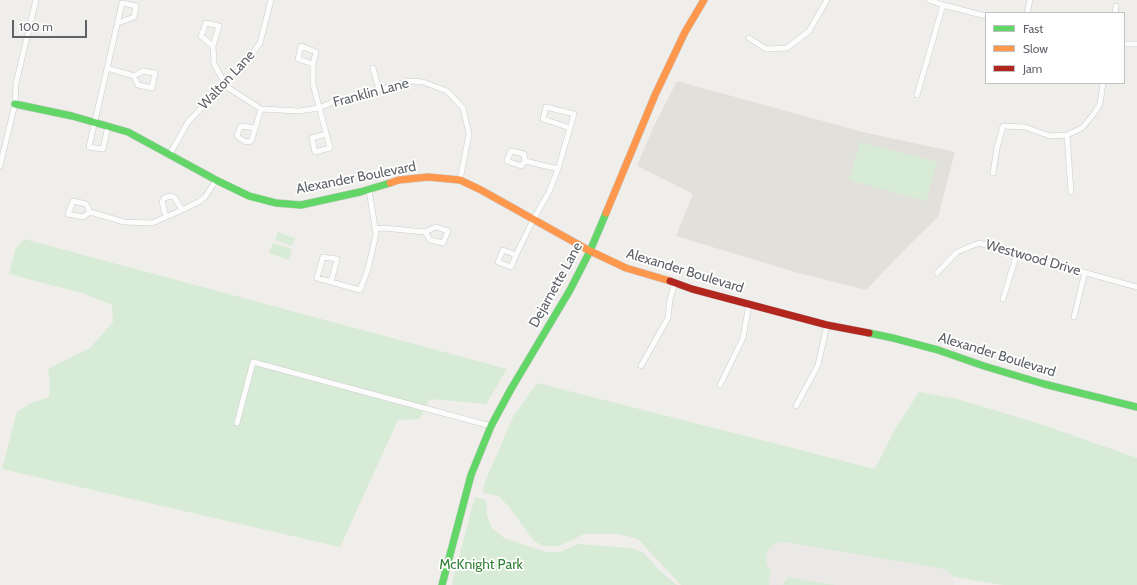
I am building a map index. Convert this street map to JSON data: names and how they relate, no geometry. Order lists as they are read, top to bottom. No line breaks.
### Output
{"streets":{"street":["Walton Lane","Franklin Lane","Alexander Boulevard","Westwood Drive","Dejarnette Lane"]},"crossings":[["Walton Lane","Franklin Lane"],["Walton Lane","Alexander Boulevard"],["Franklin Lane","Alexander Boulevard"],["Alexander Boulevard","Dejarnette Lane"]],"parks":["McKnight Park"],"legend":["Fast","Slow","Jam"],"scale_bar":"100 m"}
